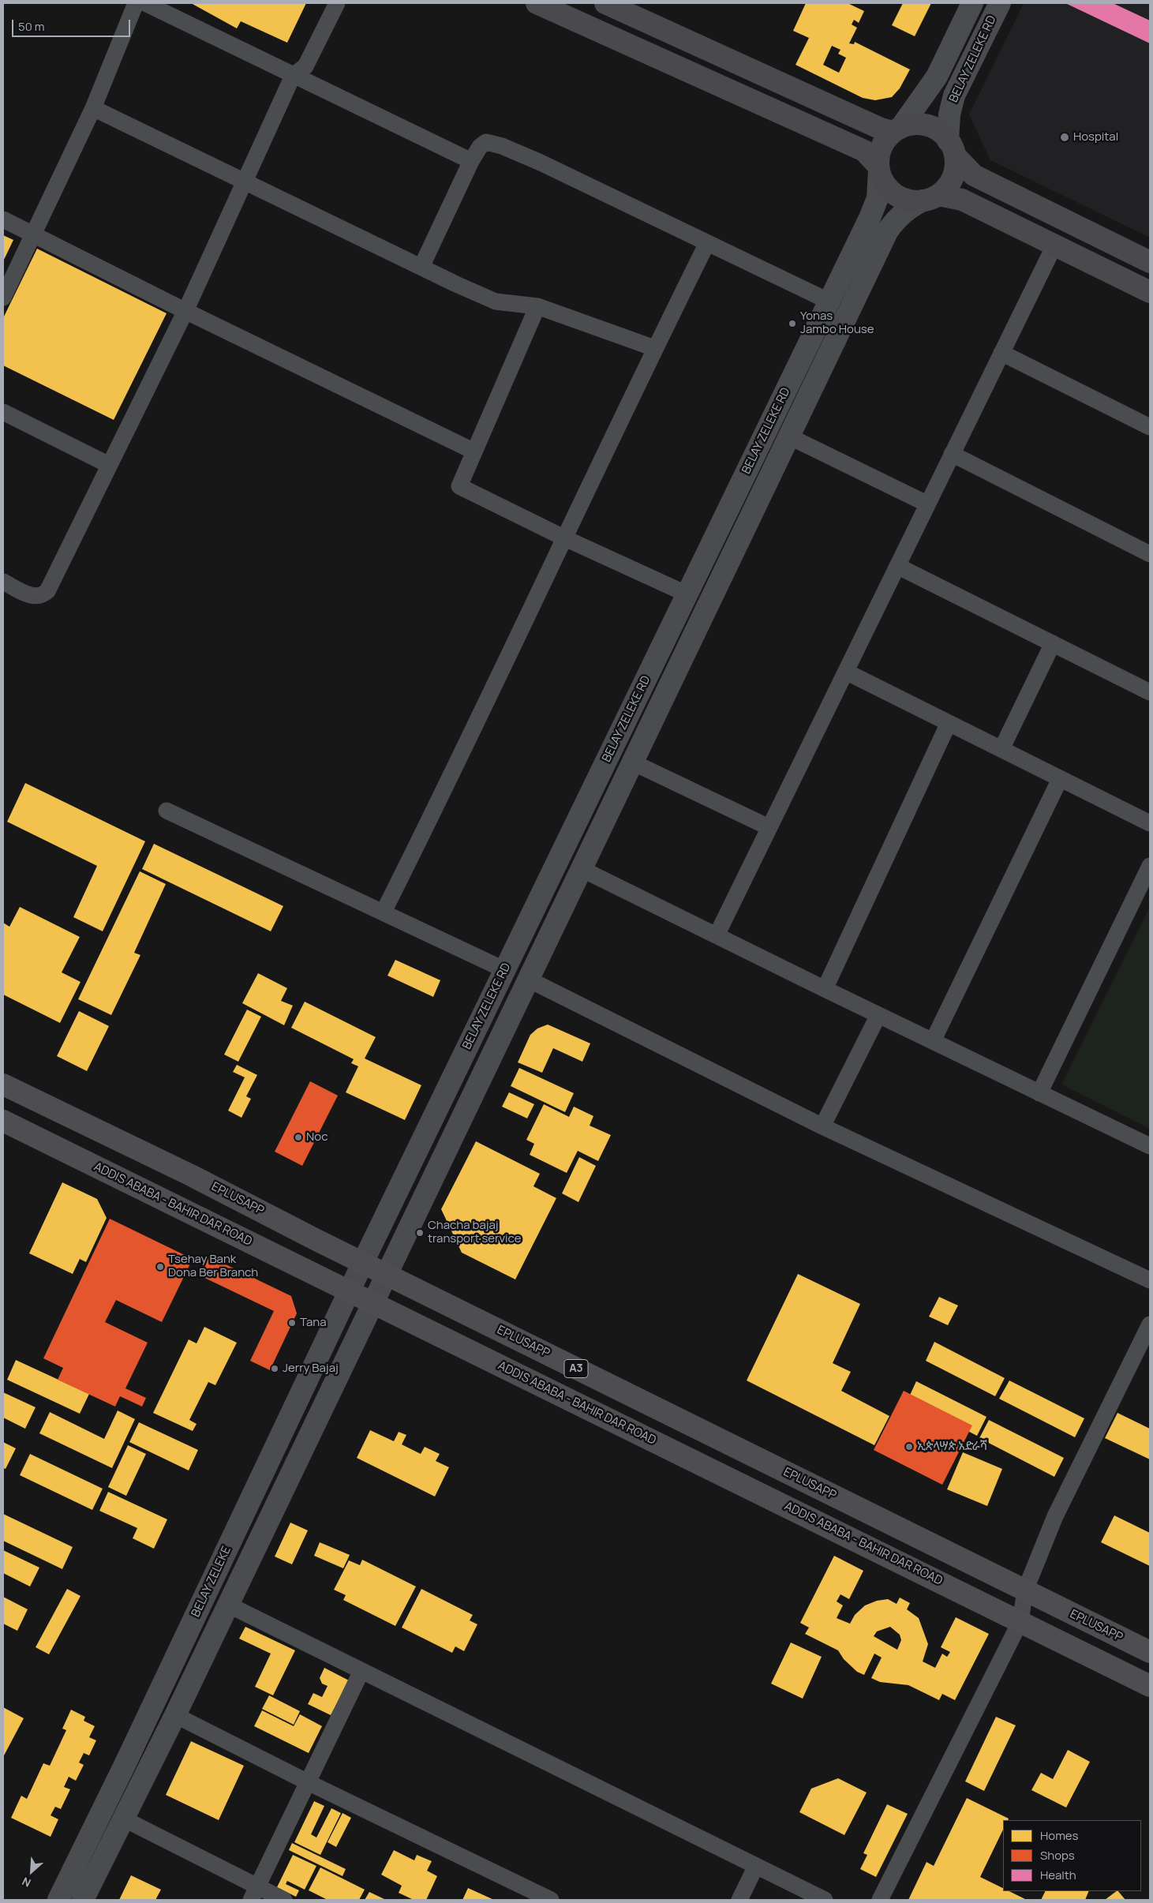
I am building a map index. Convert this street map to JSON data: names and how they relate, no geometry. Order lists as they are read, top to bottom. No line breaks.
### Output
{"streets":{"highway":["EPLUSAPP","ADDIS ABABA - BAHIR DAR ROAD","A3"],"street":["BELAY ZELEKE RD","BELAY ZELEKE"]},"crossings":[["BELAY ZELEKE RD","EPLUSAPP"],["BELAY ZELEKE RD","BELAY ZELEKE"],["EPLUSAPP","BELAY ZELEKE"],["ADDIS ABABA - BAHIR DAR ROAD","BELAY ZELEKE"]],"places":["Hospital","Yonas Jambo House","Noc","Chacha bajaj transport service","Tsehay Bank Dona Ber Branch","Tana","Jerry Bajaj","ኢጵላሣጵ አድራሻ"],"legend":["Homes","Shops","Health"],"scale_bar":"50 m","north":"bottom left"}
